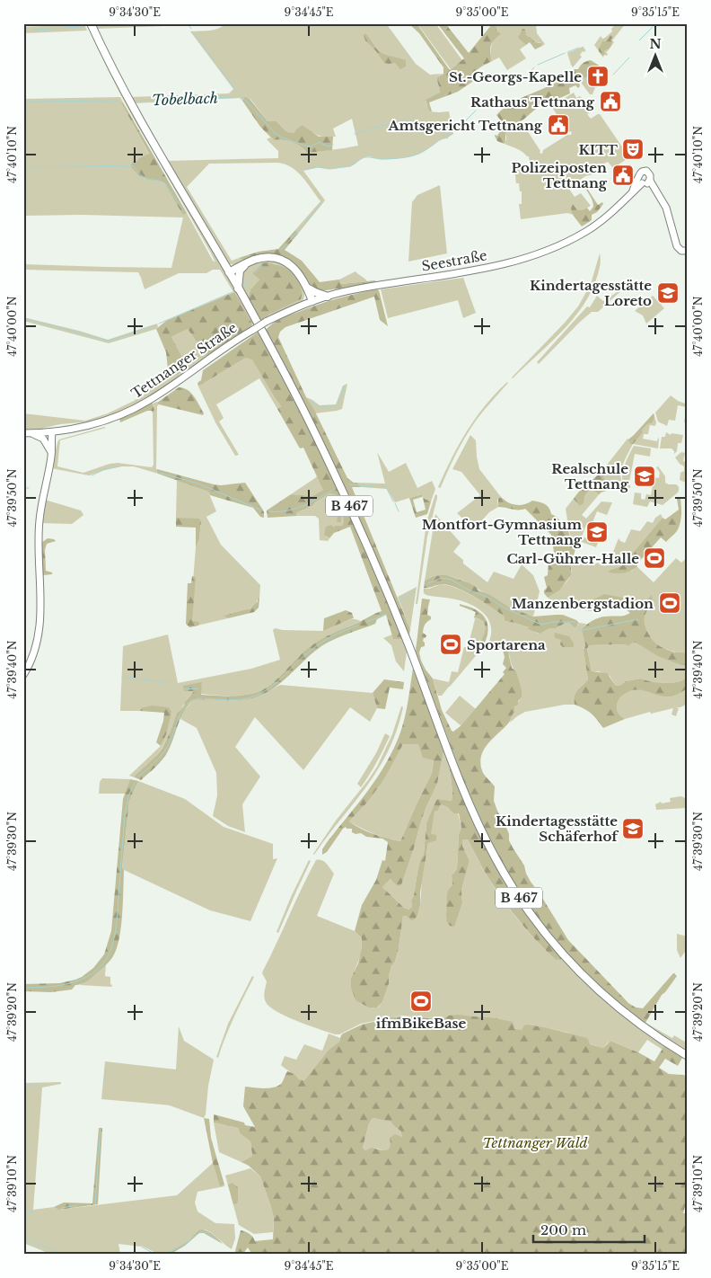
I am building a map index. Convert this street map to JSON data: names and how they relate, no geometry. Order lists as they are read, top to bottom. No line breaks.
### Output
{"streets":{"main road":["Seestraße","Tettnanger Straße","B 467"]},"crossings":[["Seestraße","Tettnanger Straße"]],"water":["Tobelbach"],"parks":["Tettnanger Wald"],"places":{"church":["St.-Georgs-Kapelle"],"public building":["Rathaus Tettnang","Amtsgericht Tettnang","Polizeiposten Tettnang"],"theatre":["KITT"],"school or university":["Kindertagesstätte Loreto","Realschule Tettnang","Montfort-Gymnasium Tettnang","Kindertagesstätte Schäferhof"],"sports":["Carl-Gührer-Halle","Manzenbergstadion","Sportarena","ifmBikeBase"]},"scale_bar":"200 m","north":"top","coordinates":["9°34'30\"E","9°34'45\"E","9°35'00\"E","9°35'15\"E","47°40'10\"N","47°40'00\"N","47°39'50\"N","47°39'40\"N","47°39'30\"N","47°39'20\"N","47°39'10\"N"]}
